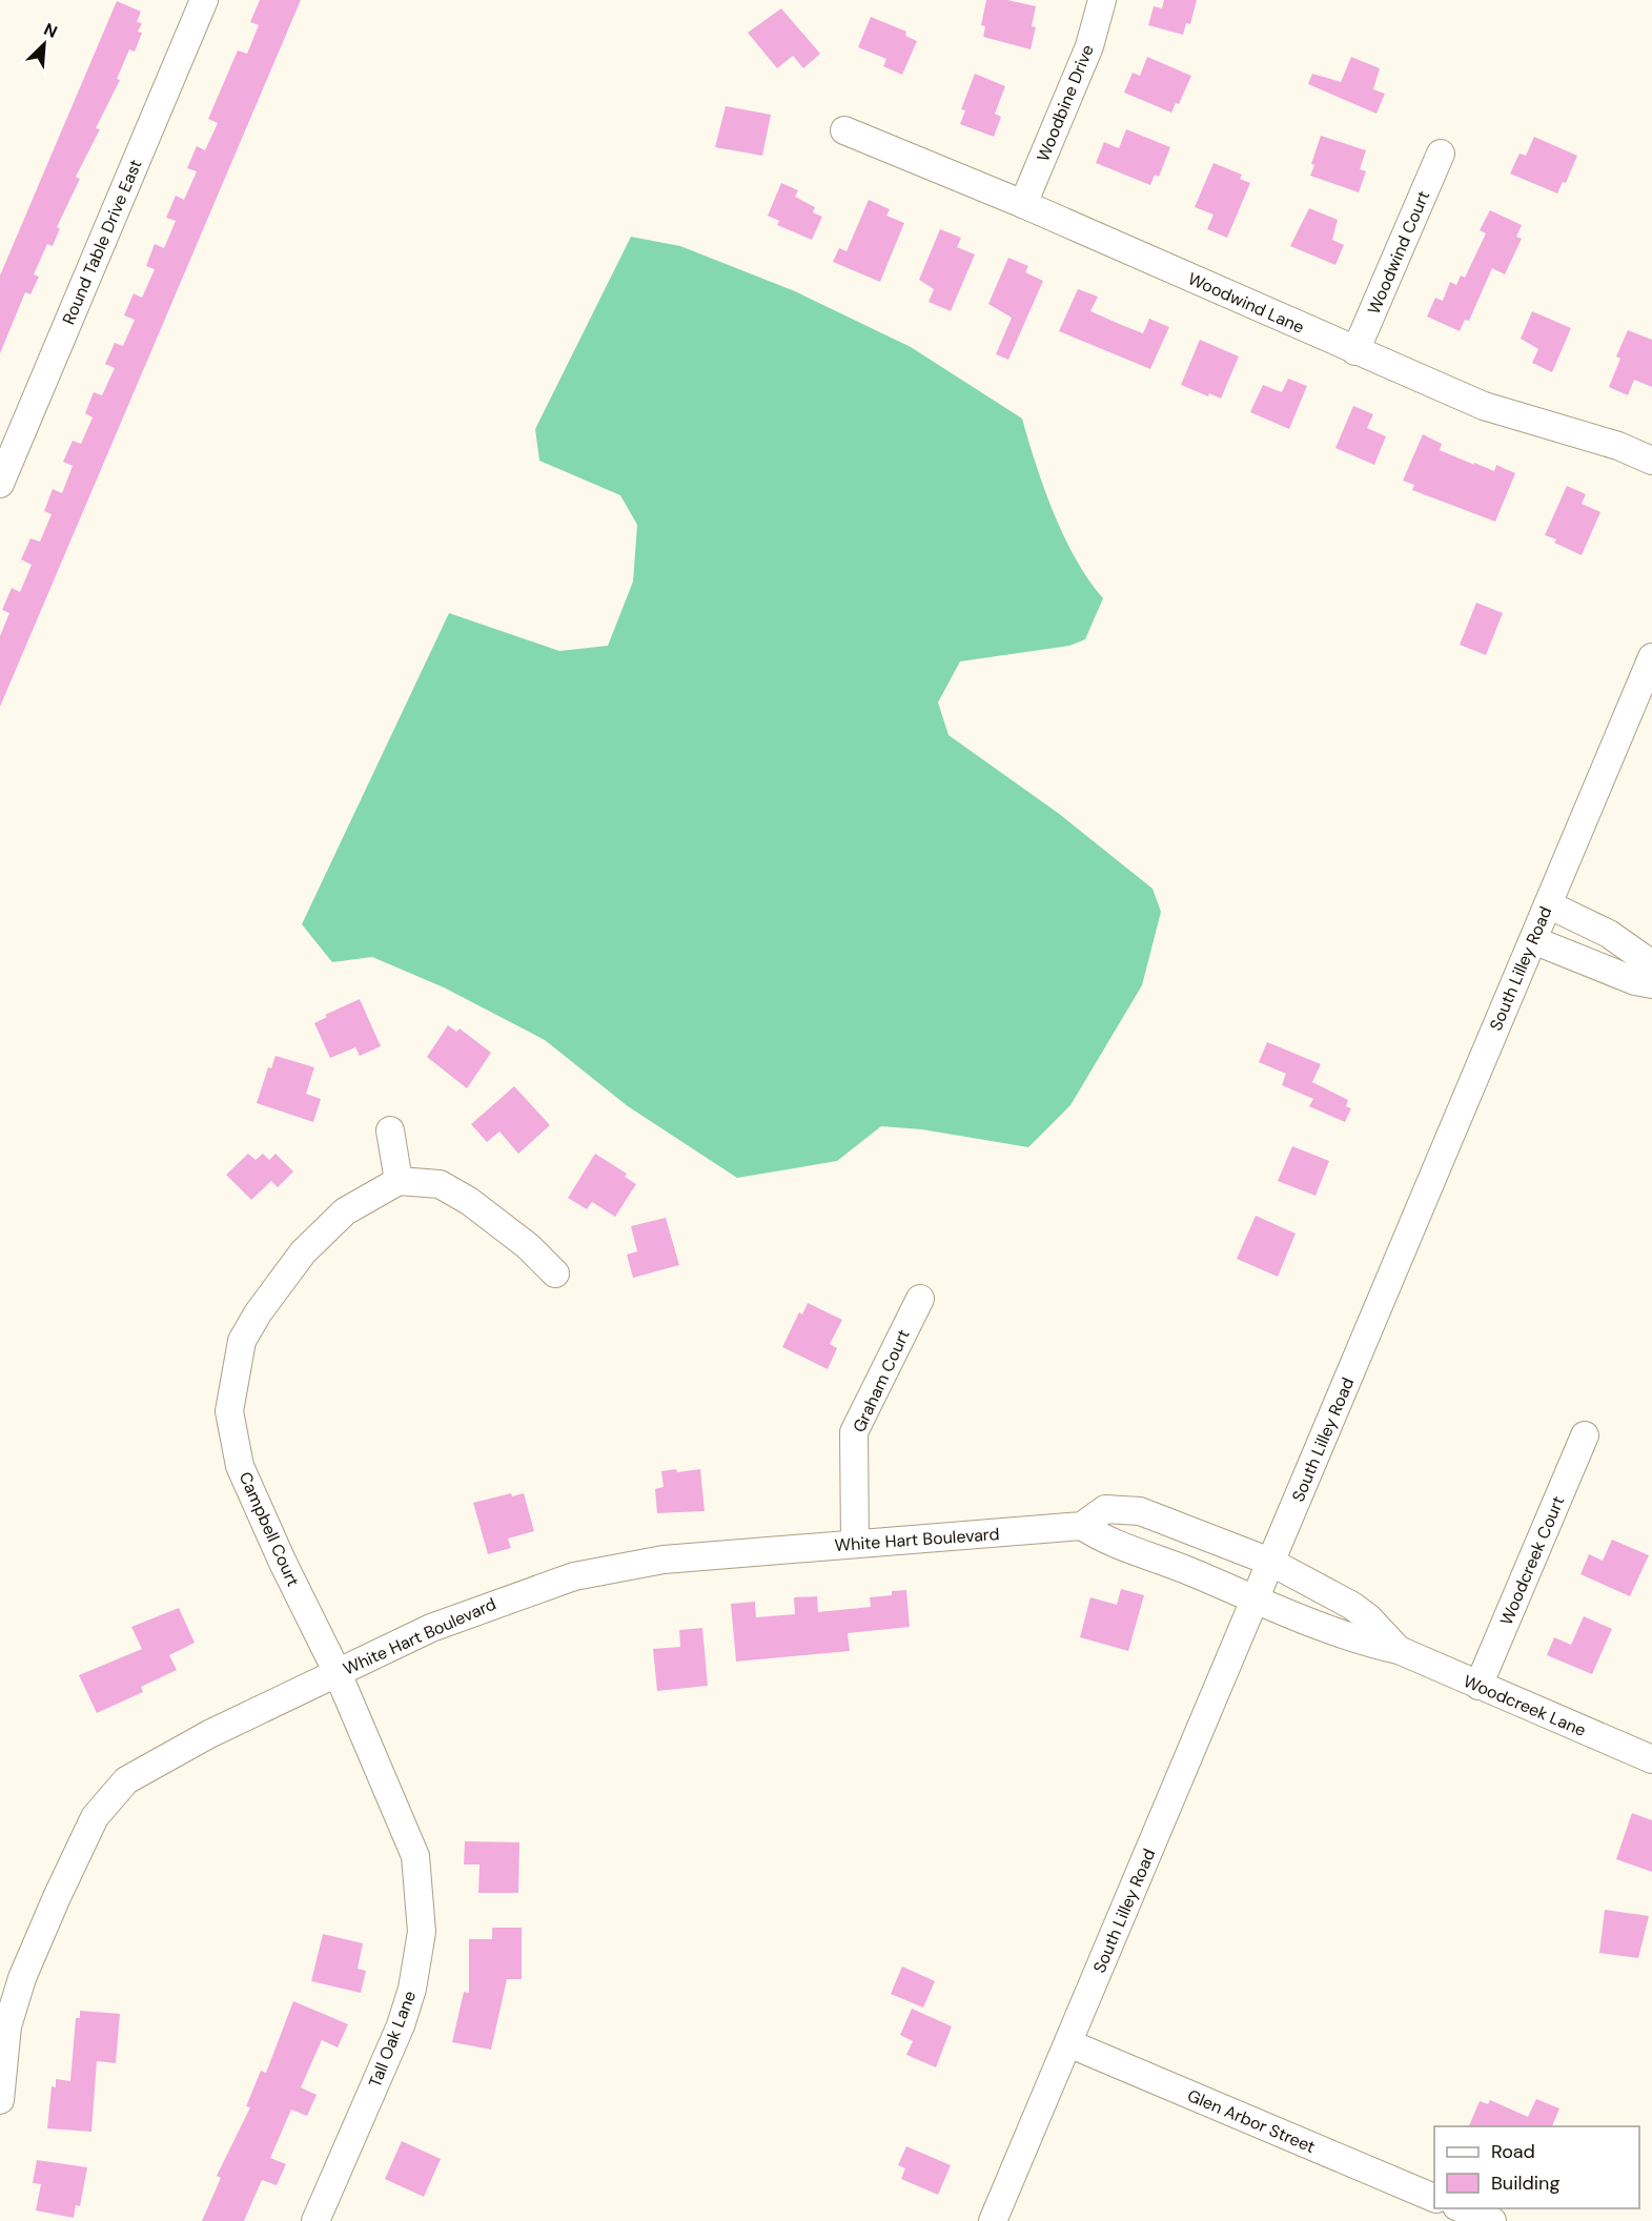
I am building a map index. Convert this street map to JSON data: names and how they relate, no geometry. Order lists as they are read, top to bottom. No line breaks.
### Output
{"streets":{"street":["Woodbine Drive","Round Table Drive East","Woodwind Court","Woodwind Lane","South Lilley Road","Graham Court","Campbell Court","White Hart Boulevard","Woodcreek Court","Woodcreek Lane","Tall Oak Lane","Glen Arbor Street"]},"crossings":[["Woodbine Drive","Woodwind Lane"],["Woodwind Court","Woodwind Lane"],["South Lilley Road","White Hart Boulevard"],["South Lilley Road","Woodcreek Lane"],["South Lilley Road","Glen Arbor Street"],["Graham Court","White Hart Boulevard"],["Campbell Court","White Hart Boulevard"],["Campbell Court","Tall Oak Lane"],["White Hart Boulevard","Woodcreek Lane"],["White Hart Boulevard","Tall Oak Lane"],["Woodcreek Court","Woodcreek Lane"]],"legend":["Road","Building"],"north":"top right"}
